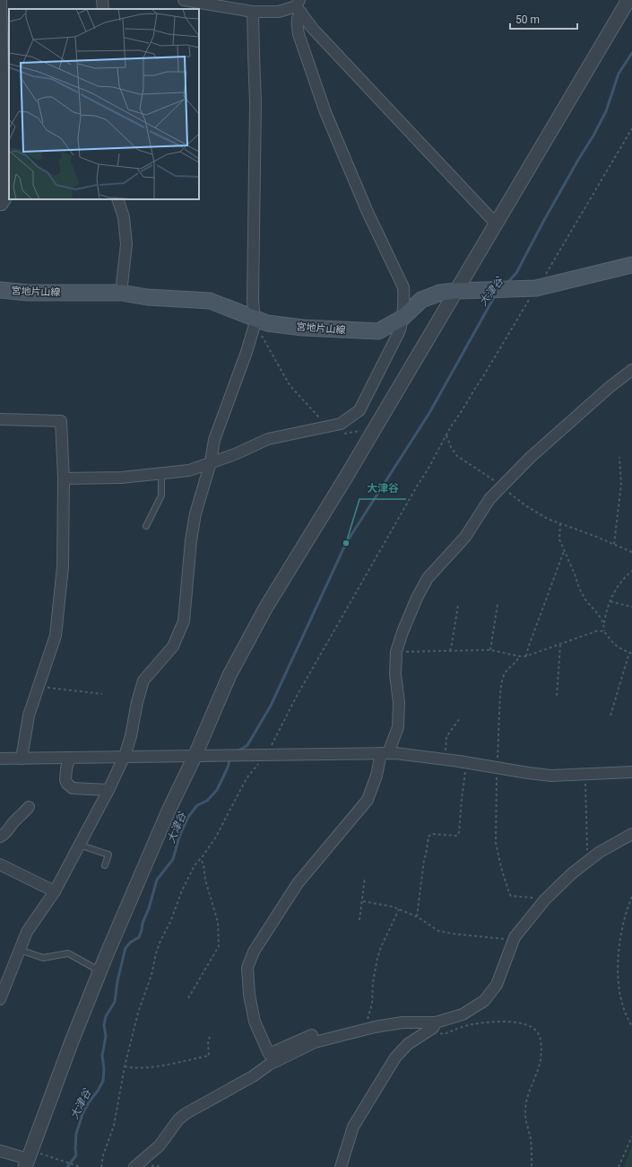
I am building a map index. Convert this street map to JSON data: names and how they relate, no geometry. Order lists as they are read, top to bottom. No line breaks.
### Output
{"streets":{"main road":["宮地片山線"]},"water":["大津谷"],"places":["大津谷"],"scale_bar":"50 m"}
